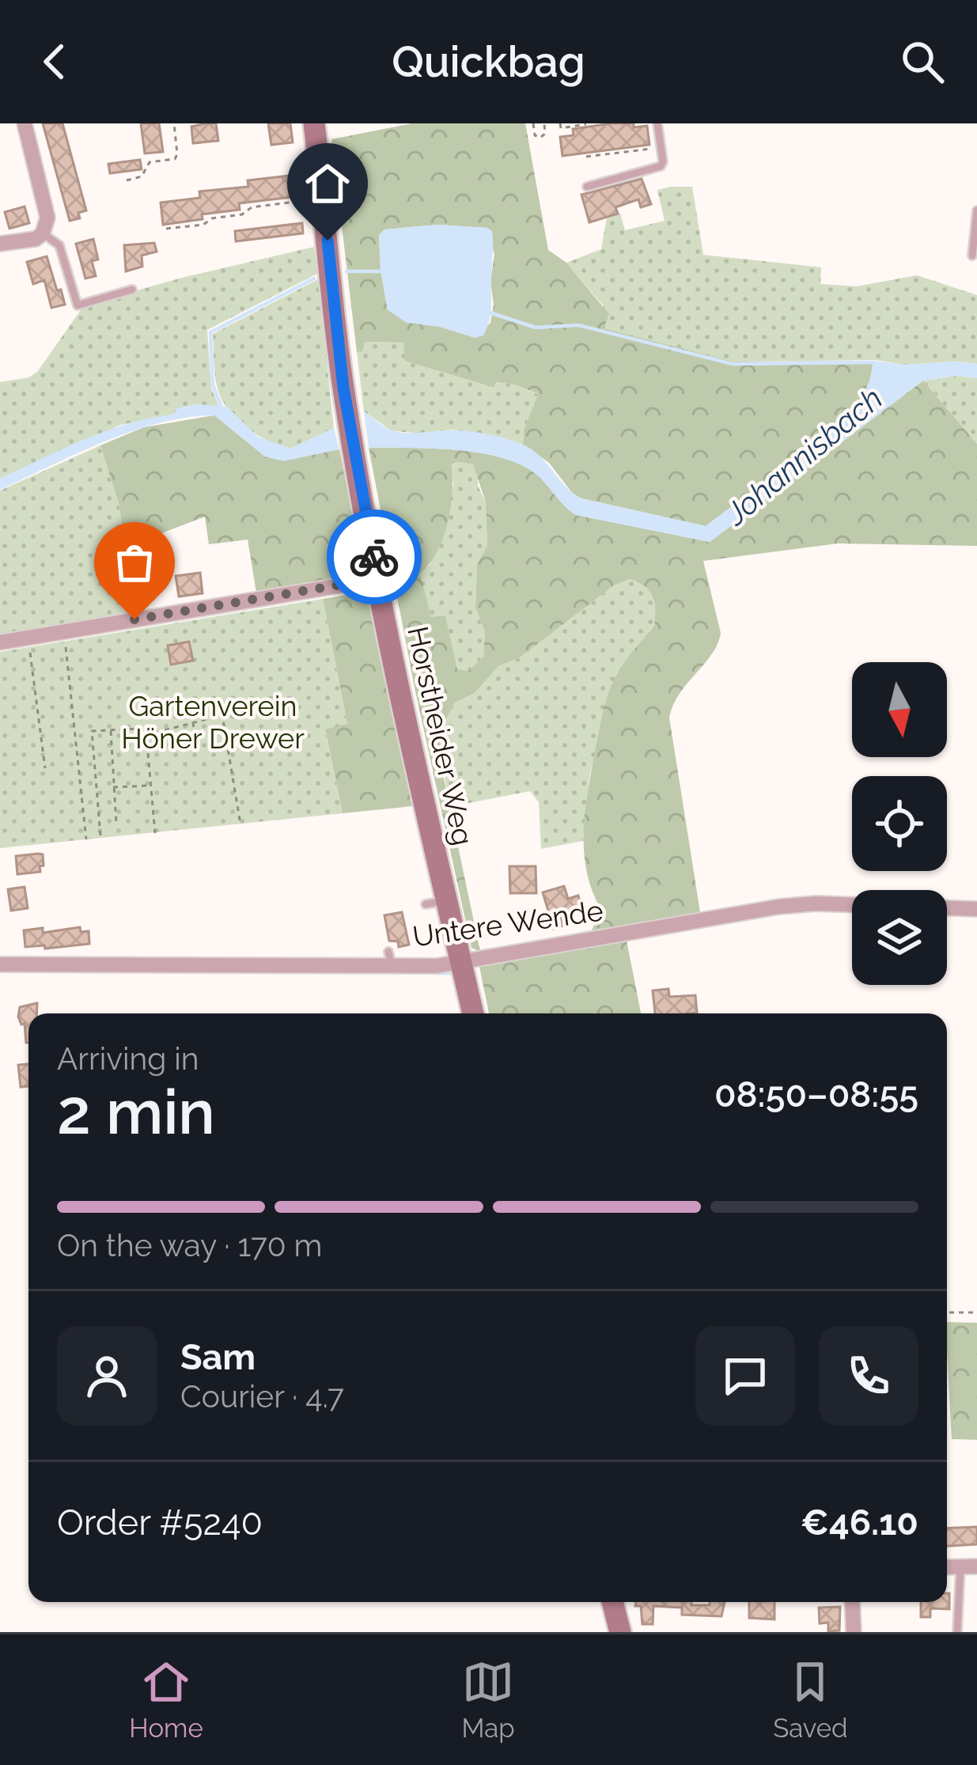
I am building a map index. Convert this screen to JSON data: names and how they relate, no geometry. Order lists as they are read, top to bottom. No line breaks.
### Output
{"streets":{"street":["Horstheider Weg","Untere Wende"]},"crossings":[["Horstheider Weg","Untere Wende"]],"water":["Johannisbach"],"parks":["Gartenverein Höner Drewer"],"north":"bottom","page":{"header":"Quickbag","heading":["2 min","Arriving in","08:50–08:55"],"panel":["Sam","Courier · 4.7","Order #5240","€46.10"],"bar":"On the way · 170 m","tabs":["Home","Map","Saved"]}}
